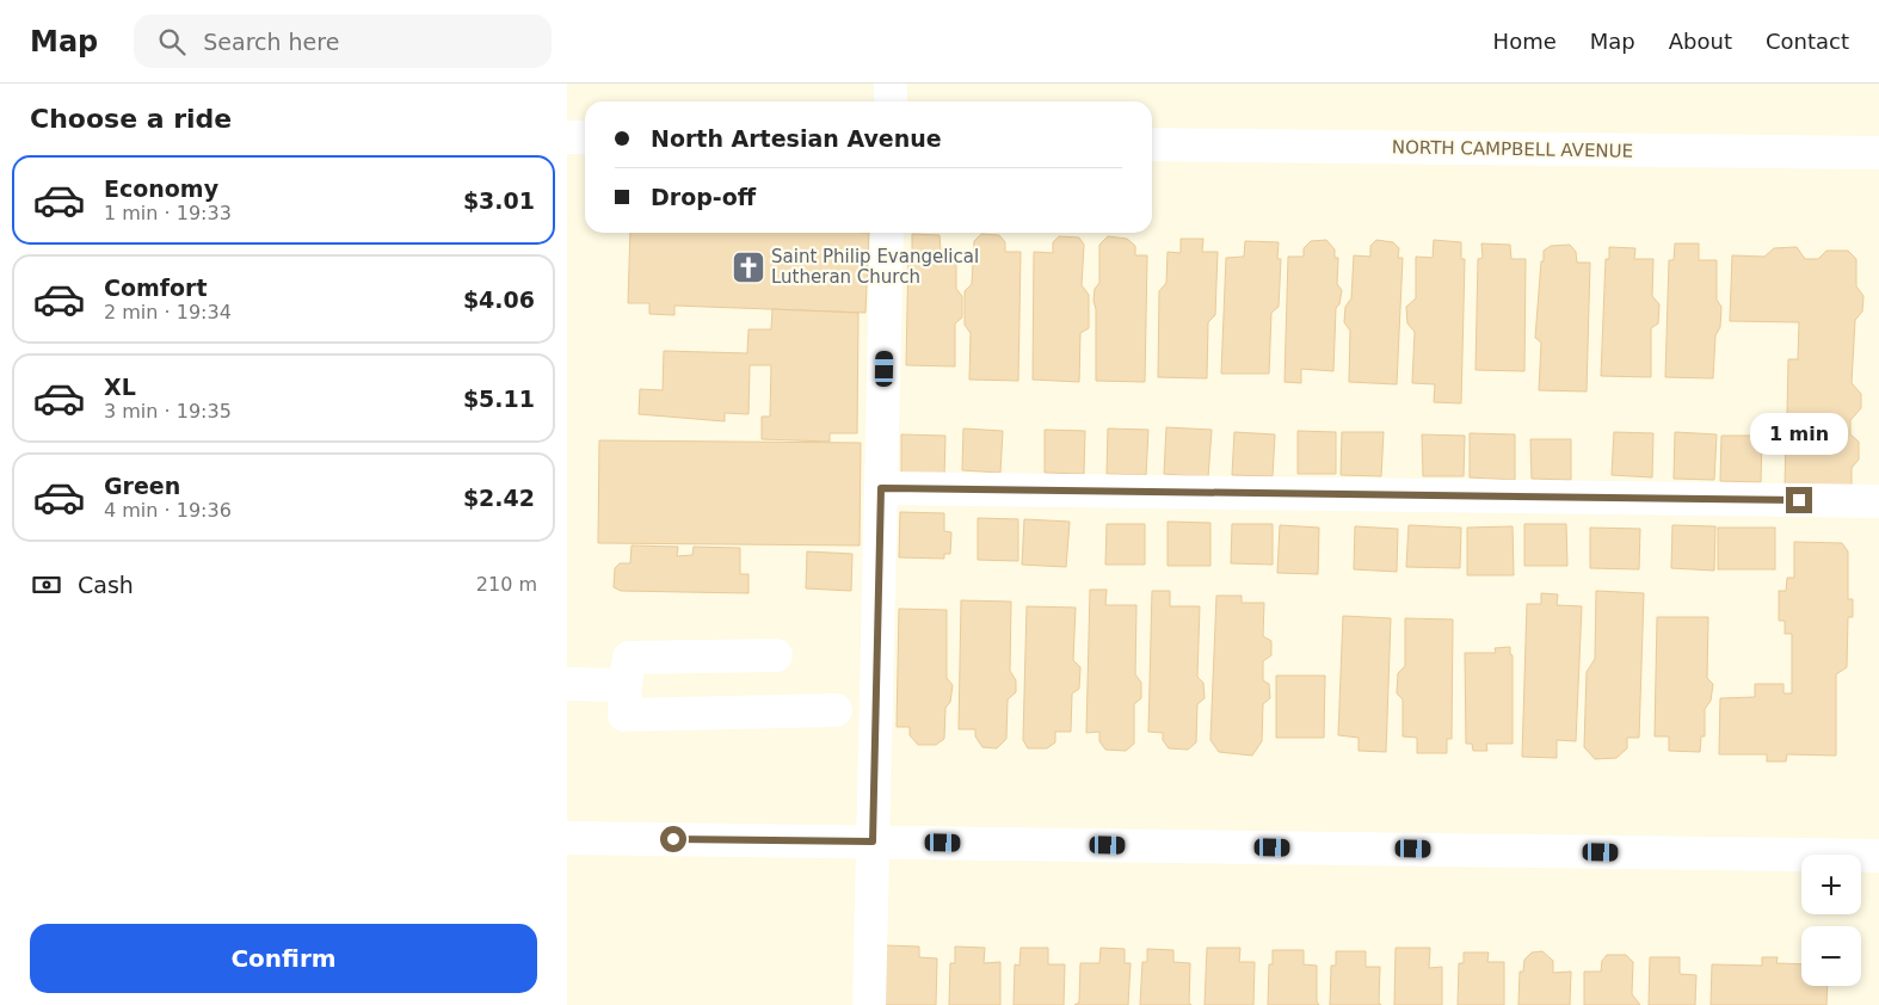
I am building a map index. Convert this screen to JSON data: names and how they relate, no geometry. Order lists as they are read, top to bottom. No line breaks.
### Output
{"streets":{"street":["NORTH CAMPBELL AVENUE"]},"places":{"church":["Saint Philip Evangelical Lutheran Church"]},"page":{"header":"Map","search":"Search here","nav":["Home","Map","About","Contact"],"heading":"Choose a ride","banner":["North Artesian Avenue","Drop-off"],"list":[{"name":"Economy","note":"1 min · 19:33","value":"$3.01"},{"name":"Comfort","note":"2 min · 19:34","value":"$4.06"},{"name":"XL","note":"3 min · 19:35","value":"$5.11"},{"name":"Green","note":"4 min · 19:36","value":"$2.42"}],"bubble":"1 min","pay":["Cash","210 m"],"map_buttons":["+","−"],"buttons":"Confirm"}}
